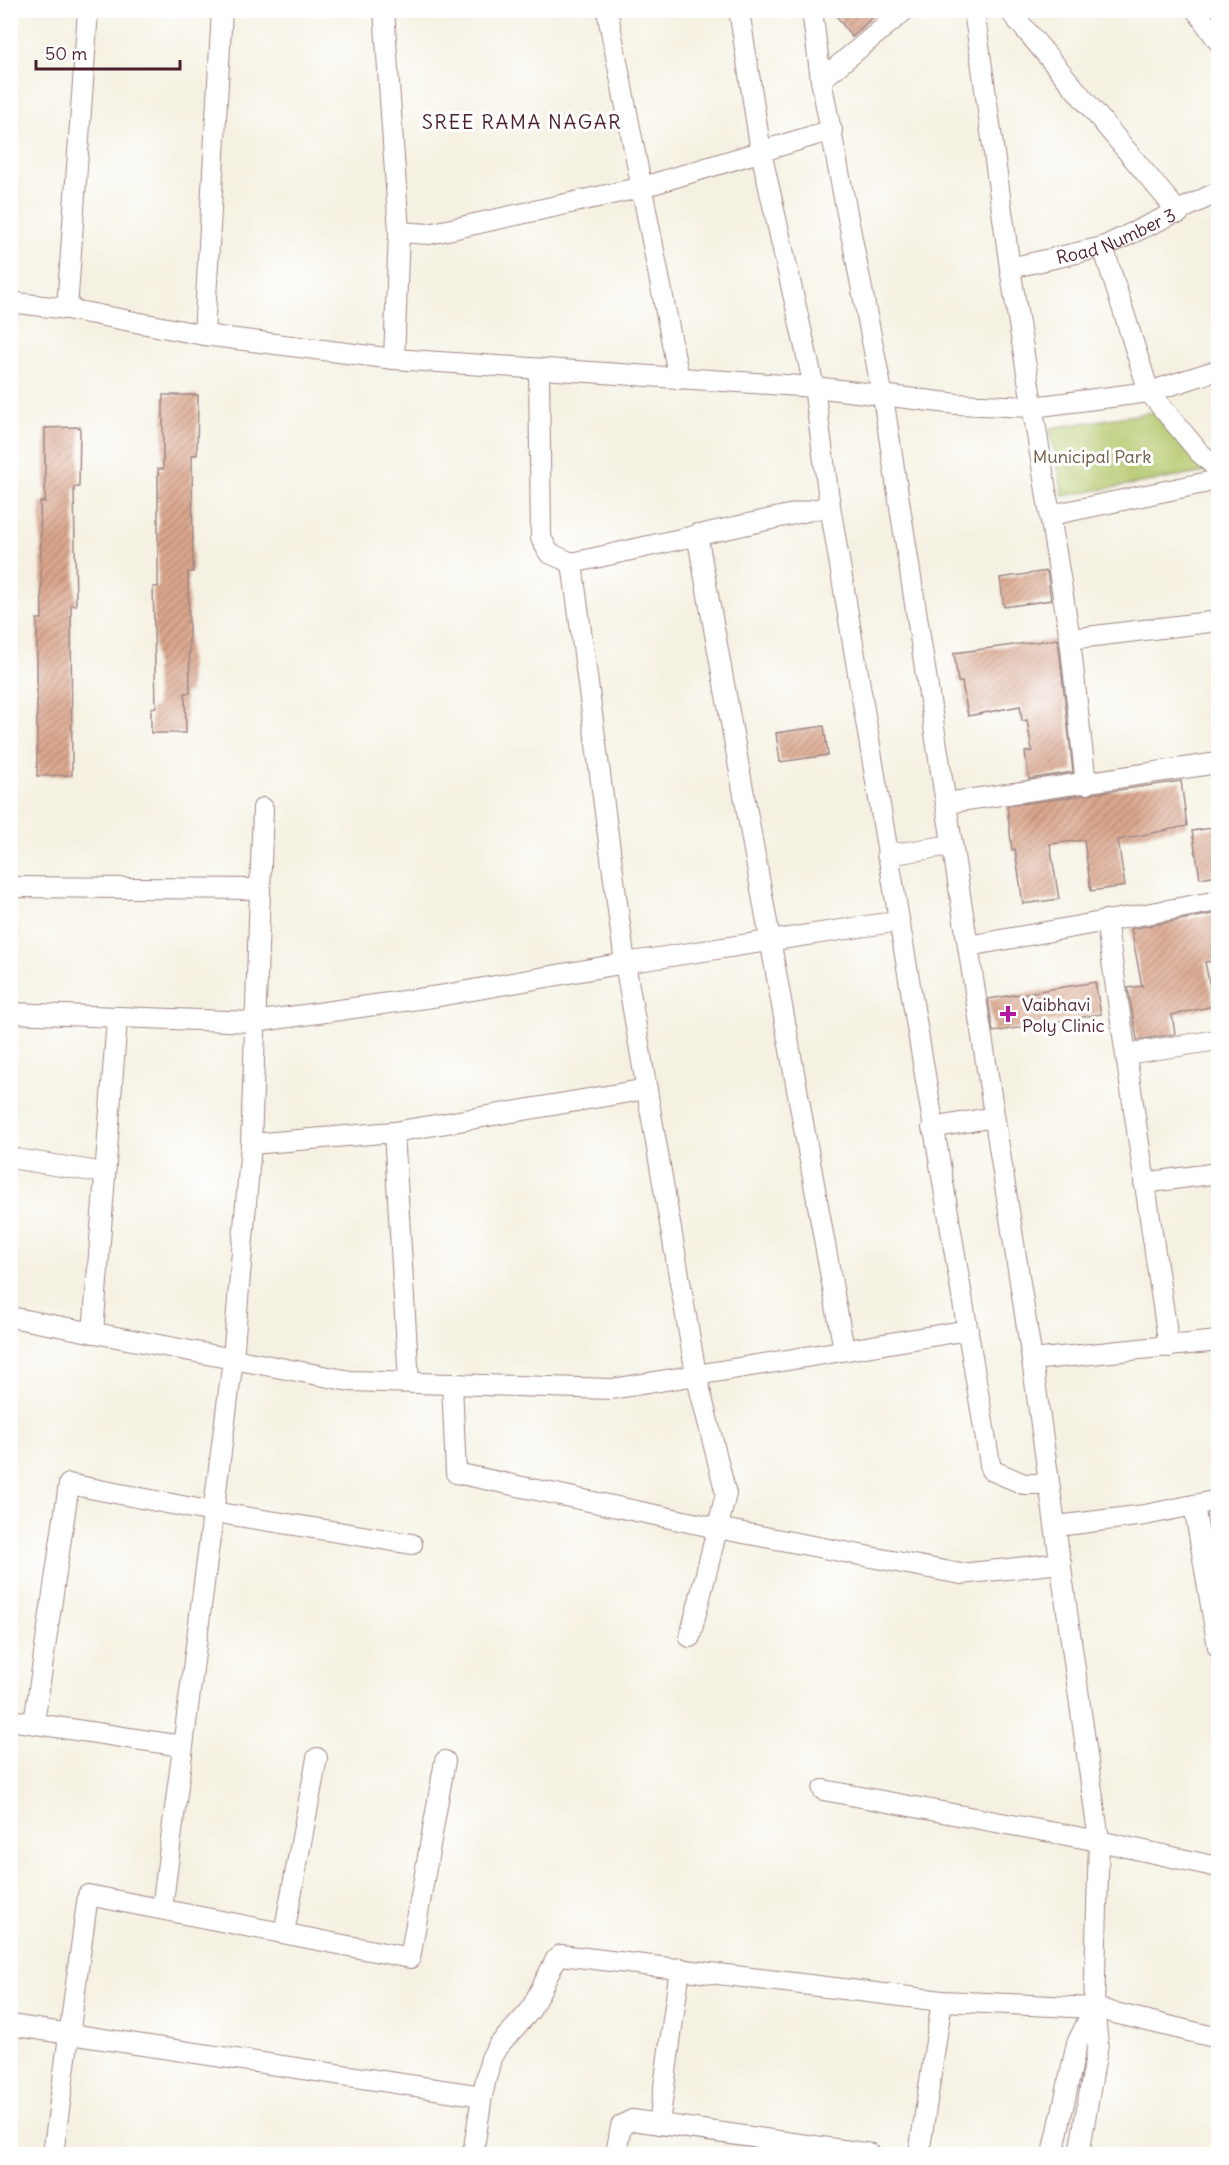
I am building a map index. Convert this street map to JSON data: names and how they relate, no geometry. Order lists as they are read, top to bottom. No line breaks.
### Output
{"streets":{"street":["Road Number 3"]},"districts":["SREE RAMA NAGAR"],"parks":["Municipal Park"],"places":{"health":["Vaibhavi Poly Clinic"]},"scale_bar":"50 m"}
